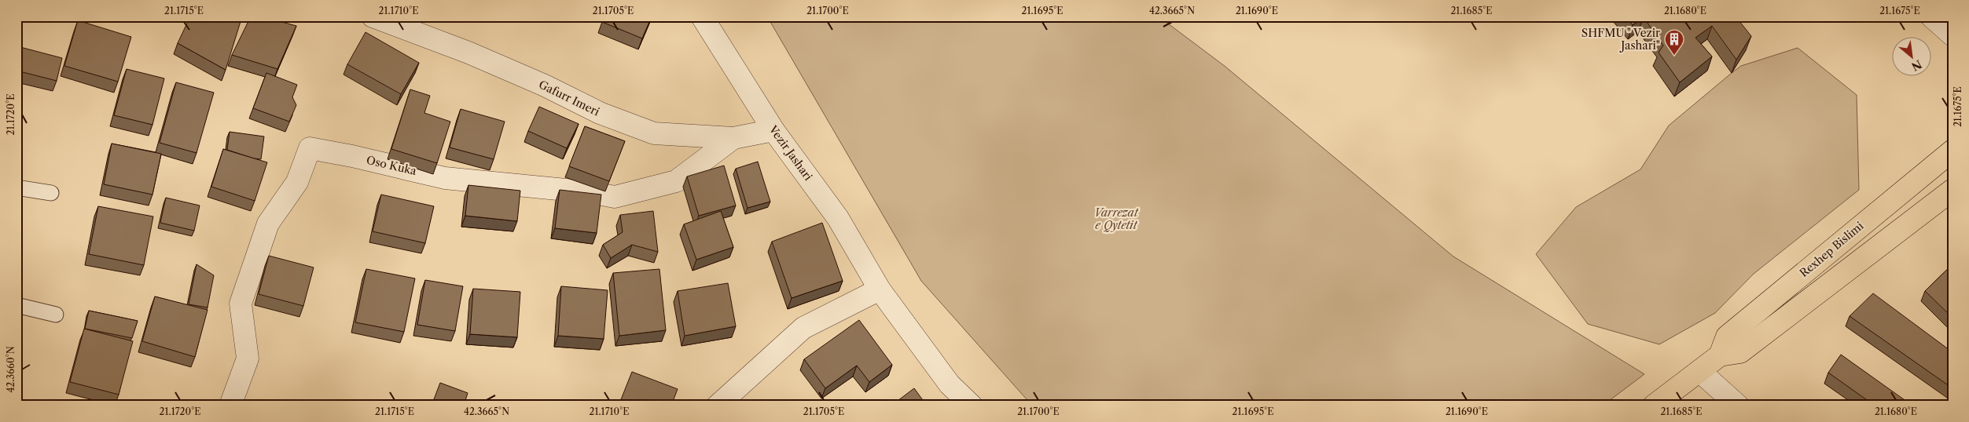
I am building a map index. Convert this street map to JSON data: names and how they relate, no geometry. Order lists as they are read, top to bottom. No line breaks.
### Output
{"streets":{"main road":["Rexhep Bislimi"],"street":["Gafurr Imeri","Vezir Jashari","Oso Kuka"]},"crossings":[["Gafurr Imeri","Vezir Jashari"],["Gafurr Imeri","Oso Kuka"]],"parks":["Varrezat e Qytetit"],"places":{"building":["SHFMU \" Vezir Jashari\""]},"north":"bottom right","coordinates":["21.1715°E","21.1710°E","21.1705°E","21.1700°E","21.1695°E","42.3665°N","21.1690°E","21.1685°E","21.1680°E","21.1675°E","21.1720°E","42.3660°N"]}
